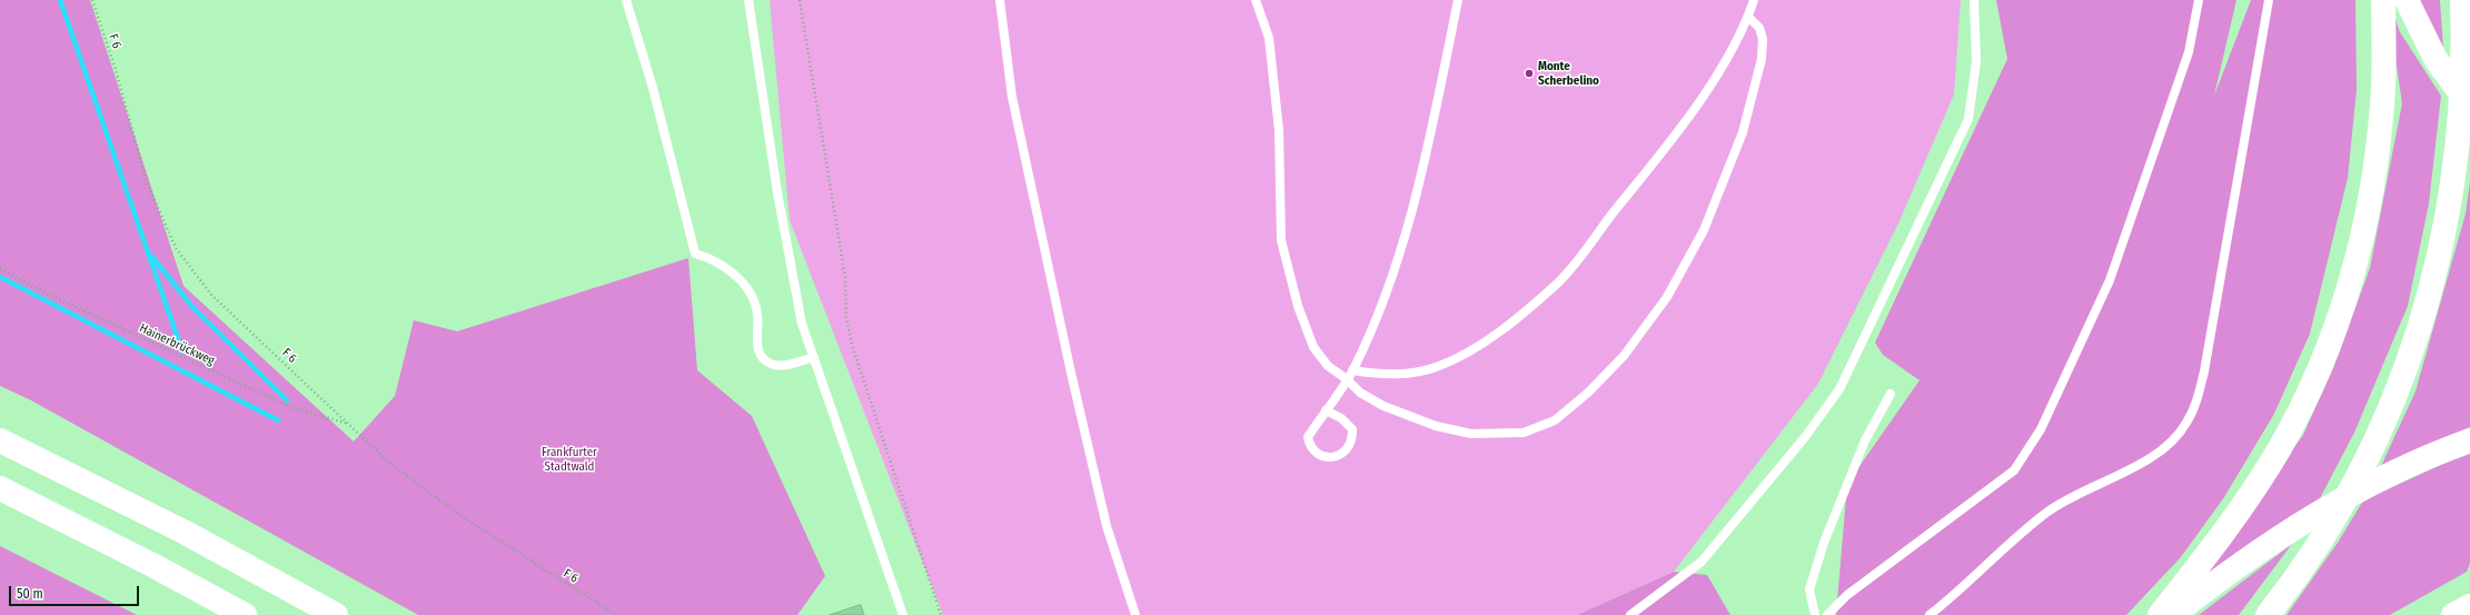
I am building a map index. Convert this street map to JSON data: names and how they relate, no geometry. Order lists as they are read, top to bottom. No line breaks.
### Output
{"streets":{"path":["F 6","Hainerbrückweg"]},"crossings":[["F 6","Hainerbrückweg"]],"parks":["Frankfurter Stadtwald"],"places":["Monte Scherbelino"],"scale_bar":"50 m"}
